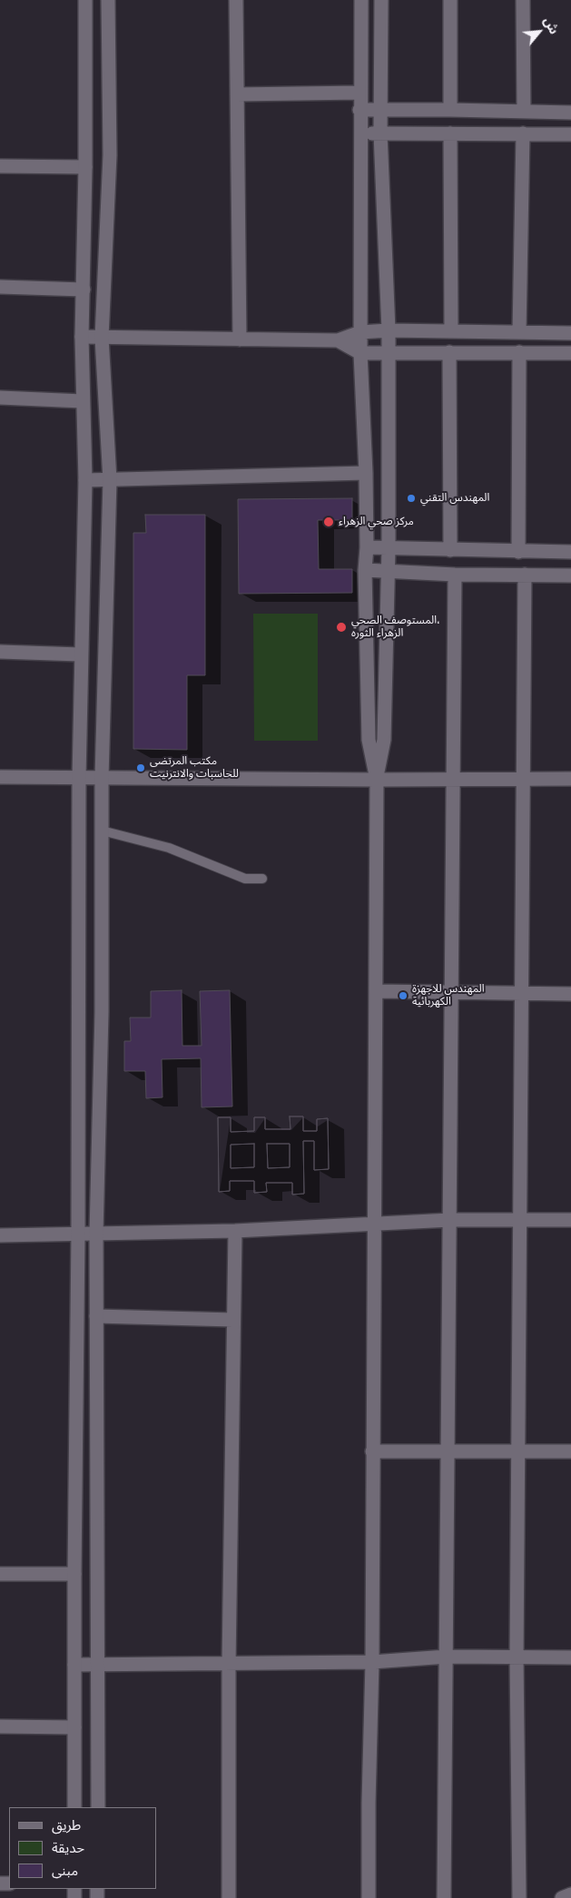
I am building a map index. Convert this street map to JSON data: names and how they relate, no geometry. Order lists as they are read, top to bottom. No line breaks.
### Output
{"places":["المهندس التقني","مركز صحي الزهراء","المستوصف الصحي، الزهراء الثوره","مكتب المرتضى للحاسبات والانترنيت","المهندس للاجهزة الكهربائية"],"legend":["طريق","حديقة","مبنى"],"north":"top right"}
